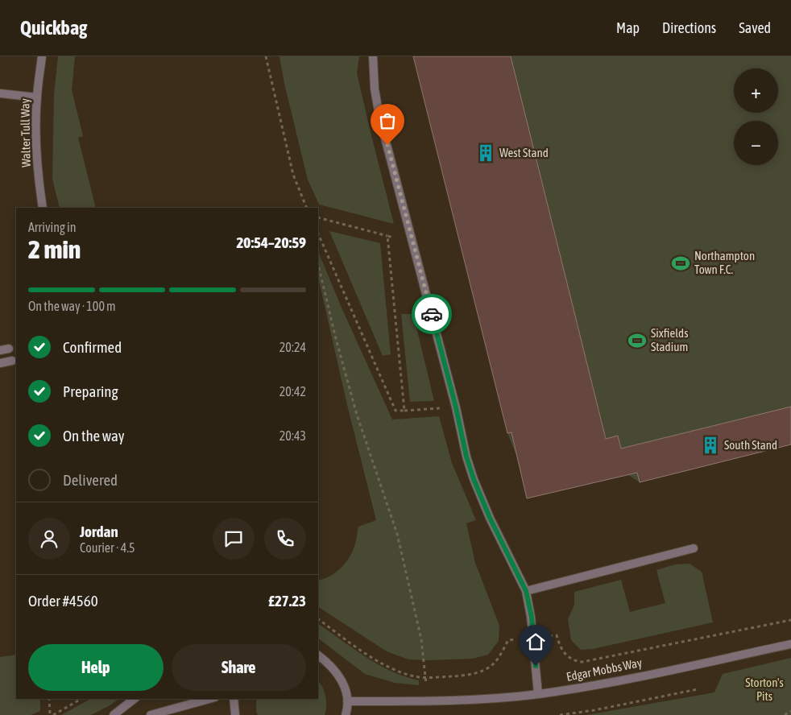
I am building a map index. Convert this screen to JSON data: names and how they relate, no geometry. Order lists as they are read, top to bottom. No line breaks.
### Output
{"streets":{"street":["Walter Tull Way","Edgar Mobbs Way"]},"parks":["Storton's Pits"],"places":{"building":["West Stand","South Stand"],"sports":["Northampton Town F.C.","Sixfields Stadium"]},"page":{"header":"Quickbag","nav":["Map","Directions","Saved"],"map_buttons":["+","−"],"heading":["2 min","Arriving in","20:54–20:59"],"panel":["Jordan","Courier · 4.5","Order #4560","£27.23"],"bar":"On the way · 100 m","list":[["Confirmed","20:24"],["Preparing","20:42"],["On the way","20:43"],"Delivered"],"buttons":["Help","Share"]}}
